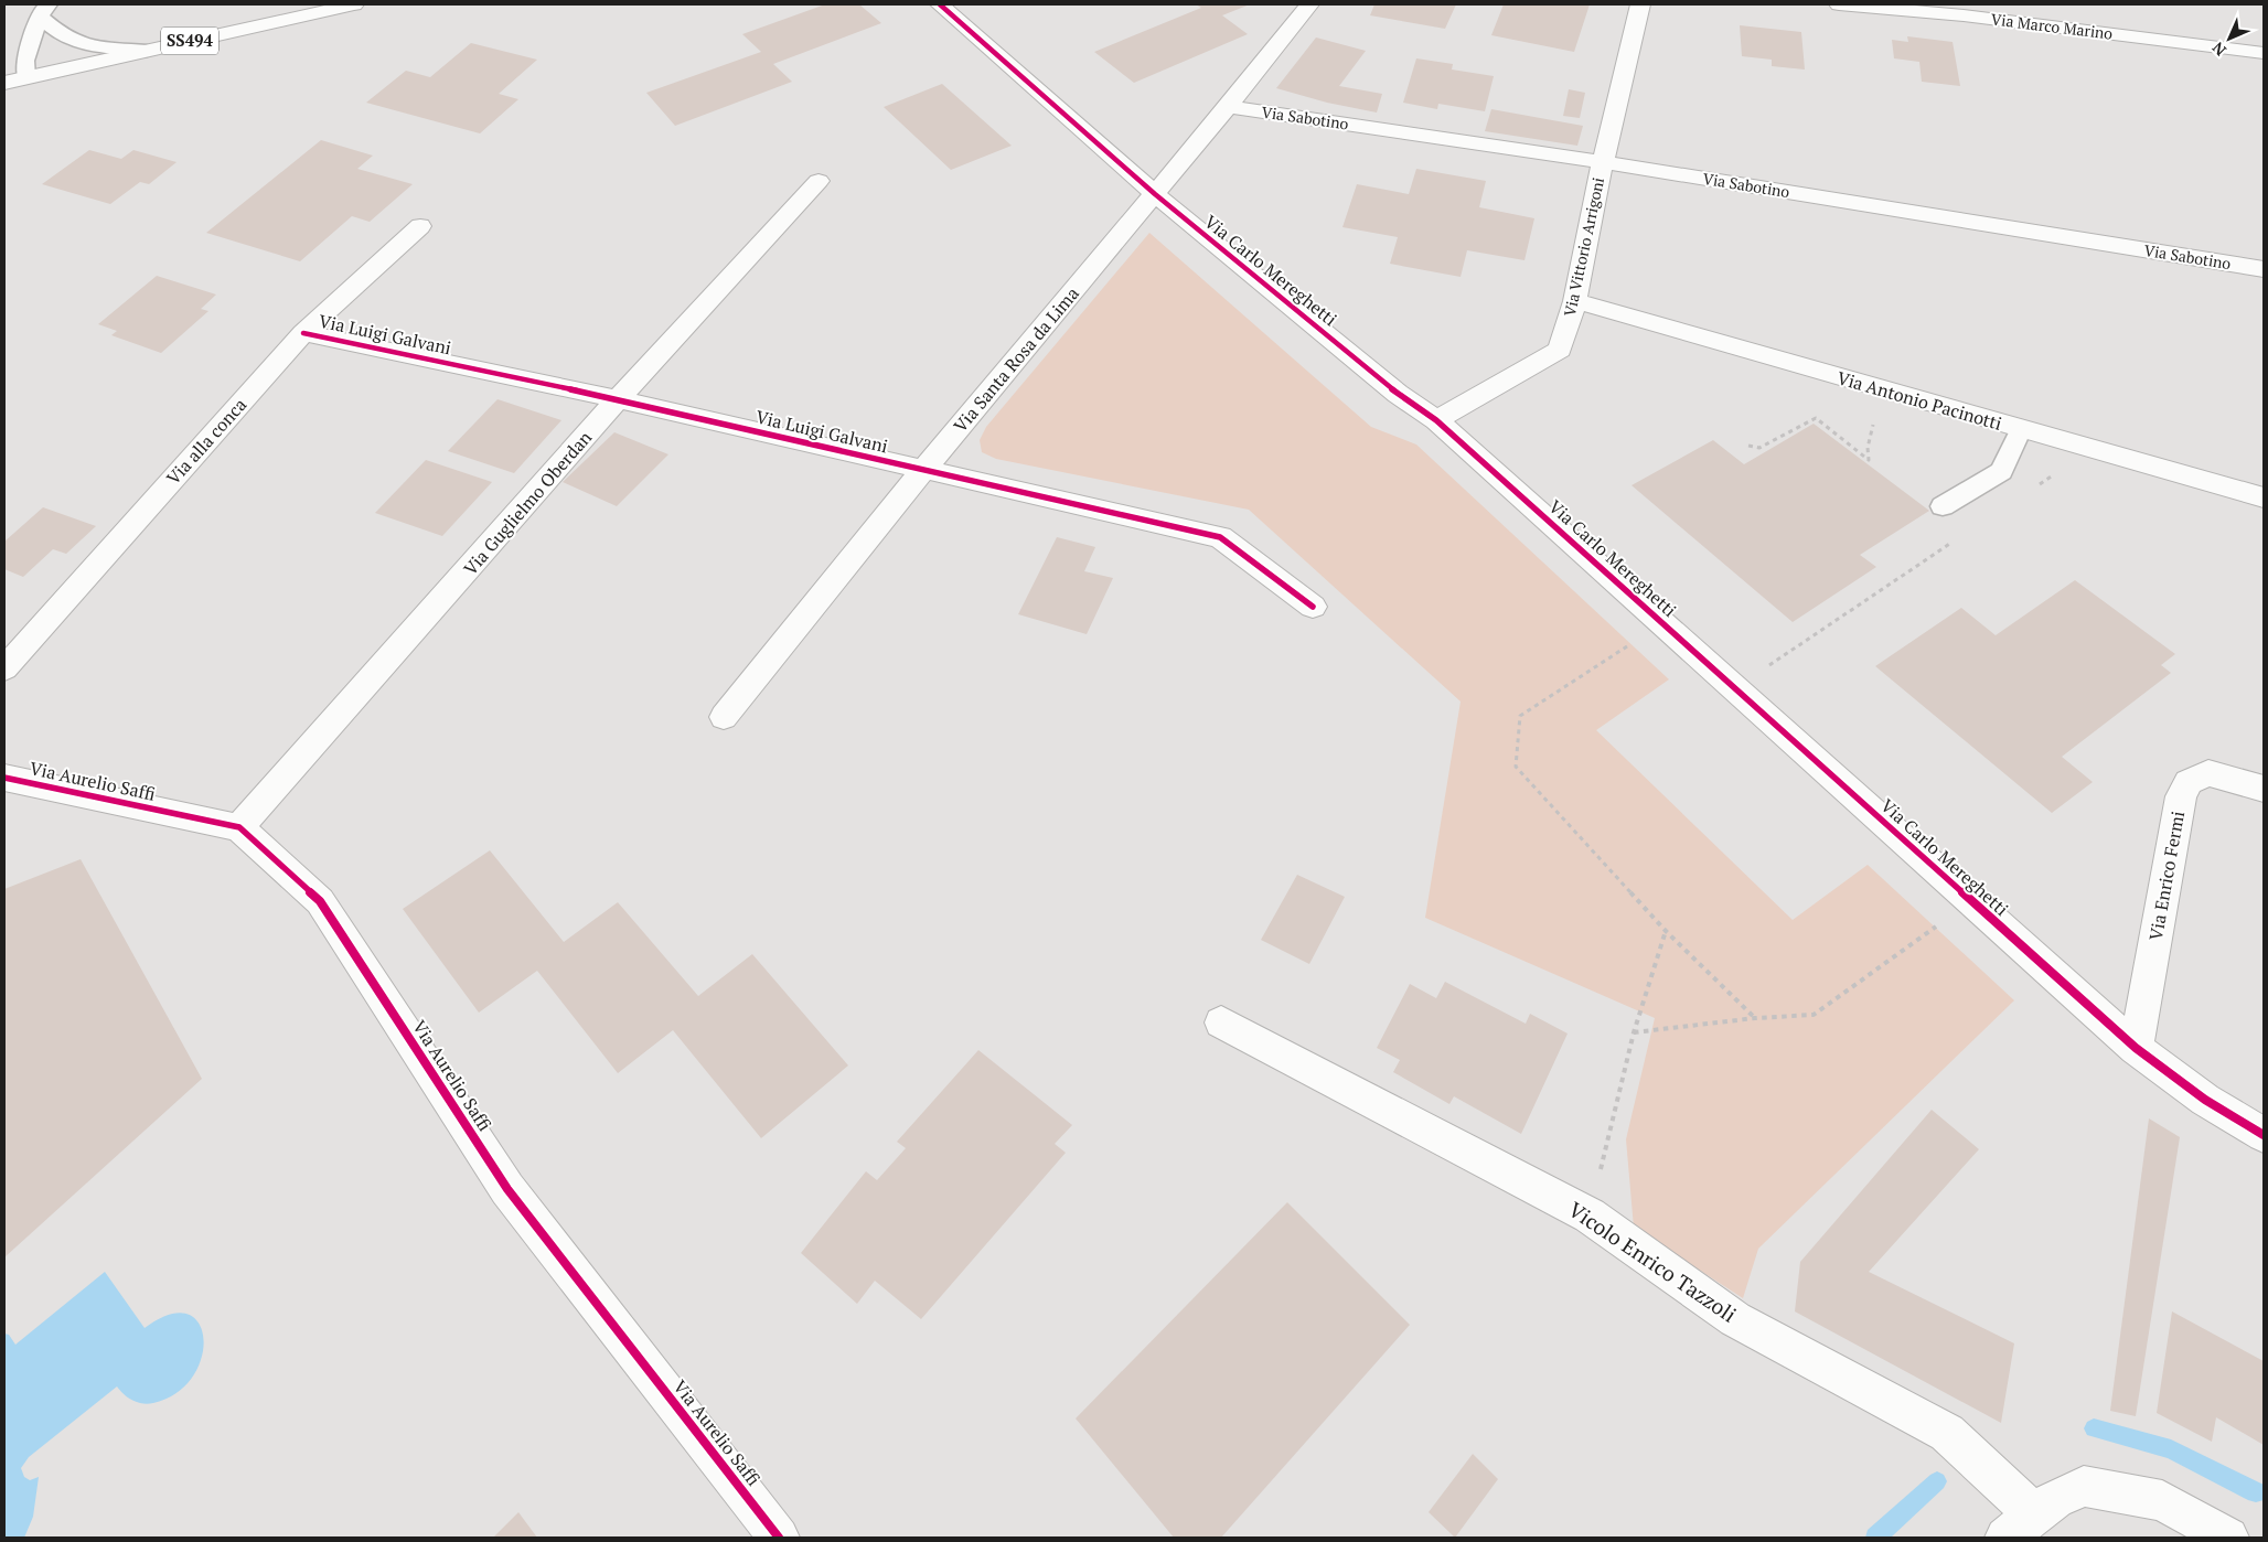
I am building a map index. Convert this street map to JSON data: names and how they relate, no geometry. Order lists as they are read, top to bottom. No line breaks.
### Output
{"streets":{"street":["Via Marco Marino","SS494","Via Sabotino","Via Vittorio Arrigoni","Via Carlo Mereghetti","Via Luigi Galvani","Via Santa Rosa da Lima","Via Antonio Pacinotti","Via alla conca","Via Guglielmo Oberdan","Via Aurelio Saffi","Via Enrico Fermi","Vicolo Enrico Tazzoli"]},"crossings":[["Via Sabotino","Via Vittorio Arrigoni"],["Via Sabotino","Via Santa Rosa da Lima"],["Via Vittorio Arrigoni","Via Carlo Mereghetti"],["Via Vittorio Arrigoni","Via Antonio Pacinotti"],["Via Carlo Mereghetti","Via Santa Rosa da Lima"],["Via Carlo Mereghetti","Via Enrico Fermi"],["Via Luigi Galvani","Via Santa Rosa da Lima"],["Via Luigi Galvani","Via alla conca"],["Via Luigi Galvani","Via Guglielmo Oberdan"],["Via Guglielmo Oberdan","Via Aurelio Saffi"]],"north":"bottom left"}
